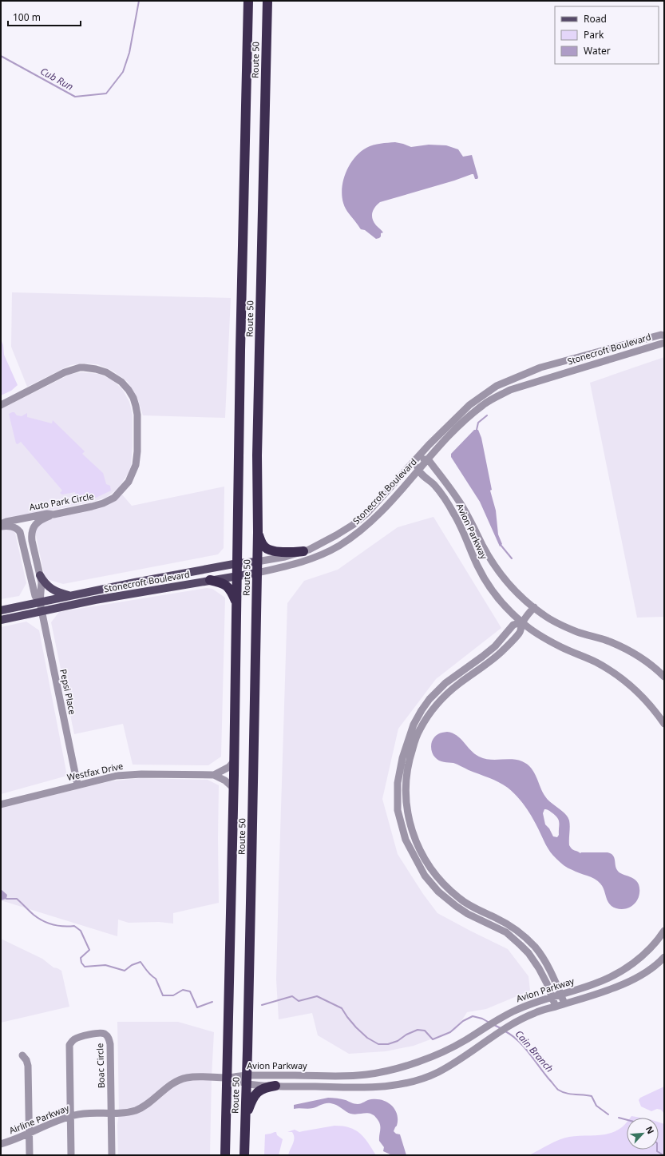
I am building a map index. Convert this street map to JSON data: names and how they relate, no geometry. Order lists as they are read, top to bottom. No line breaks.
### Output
{"streets":{"highway":["Route 50"],"main road":["Stonecroft Boulevard"],"street":["Auto Park Circle","Avion Parkway","Pepsi Place","Westfax Drive","Boac Circle","Airline Parkway"]},"crossings":[["Route 50","Stonecroft Boulevard"],["Route 50","Avion Parkway"],["Route 50","Westfax Drive"],["Route 50","Airline Parkway"],["Stonecroft Boulevard","Avion Parkway"],["Stonecroft Boulevard","Pepsi Place"],["Avion Parkway","Airline Parkway"],["Pepsi Place","Westfax Drive"],["Boac Circle","Airline Parkway"]],"water":["Cub Run","Cain Branch"],"legend":["Road","Park","Water"],"scale_bar":"100 m","north":"top right"}
